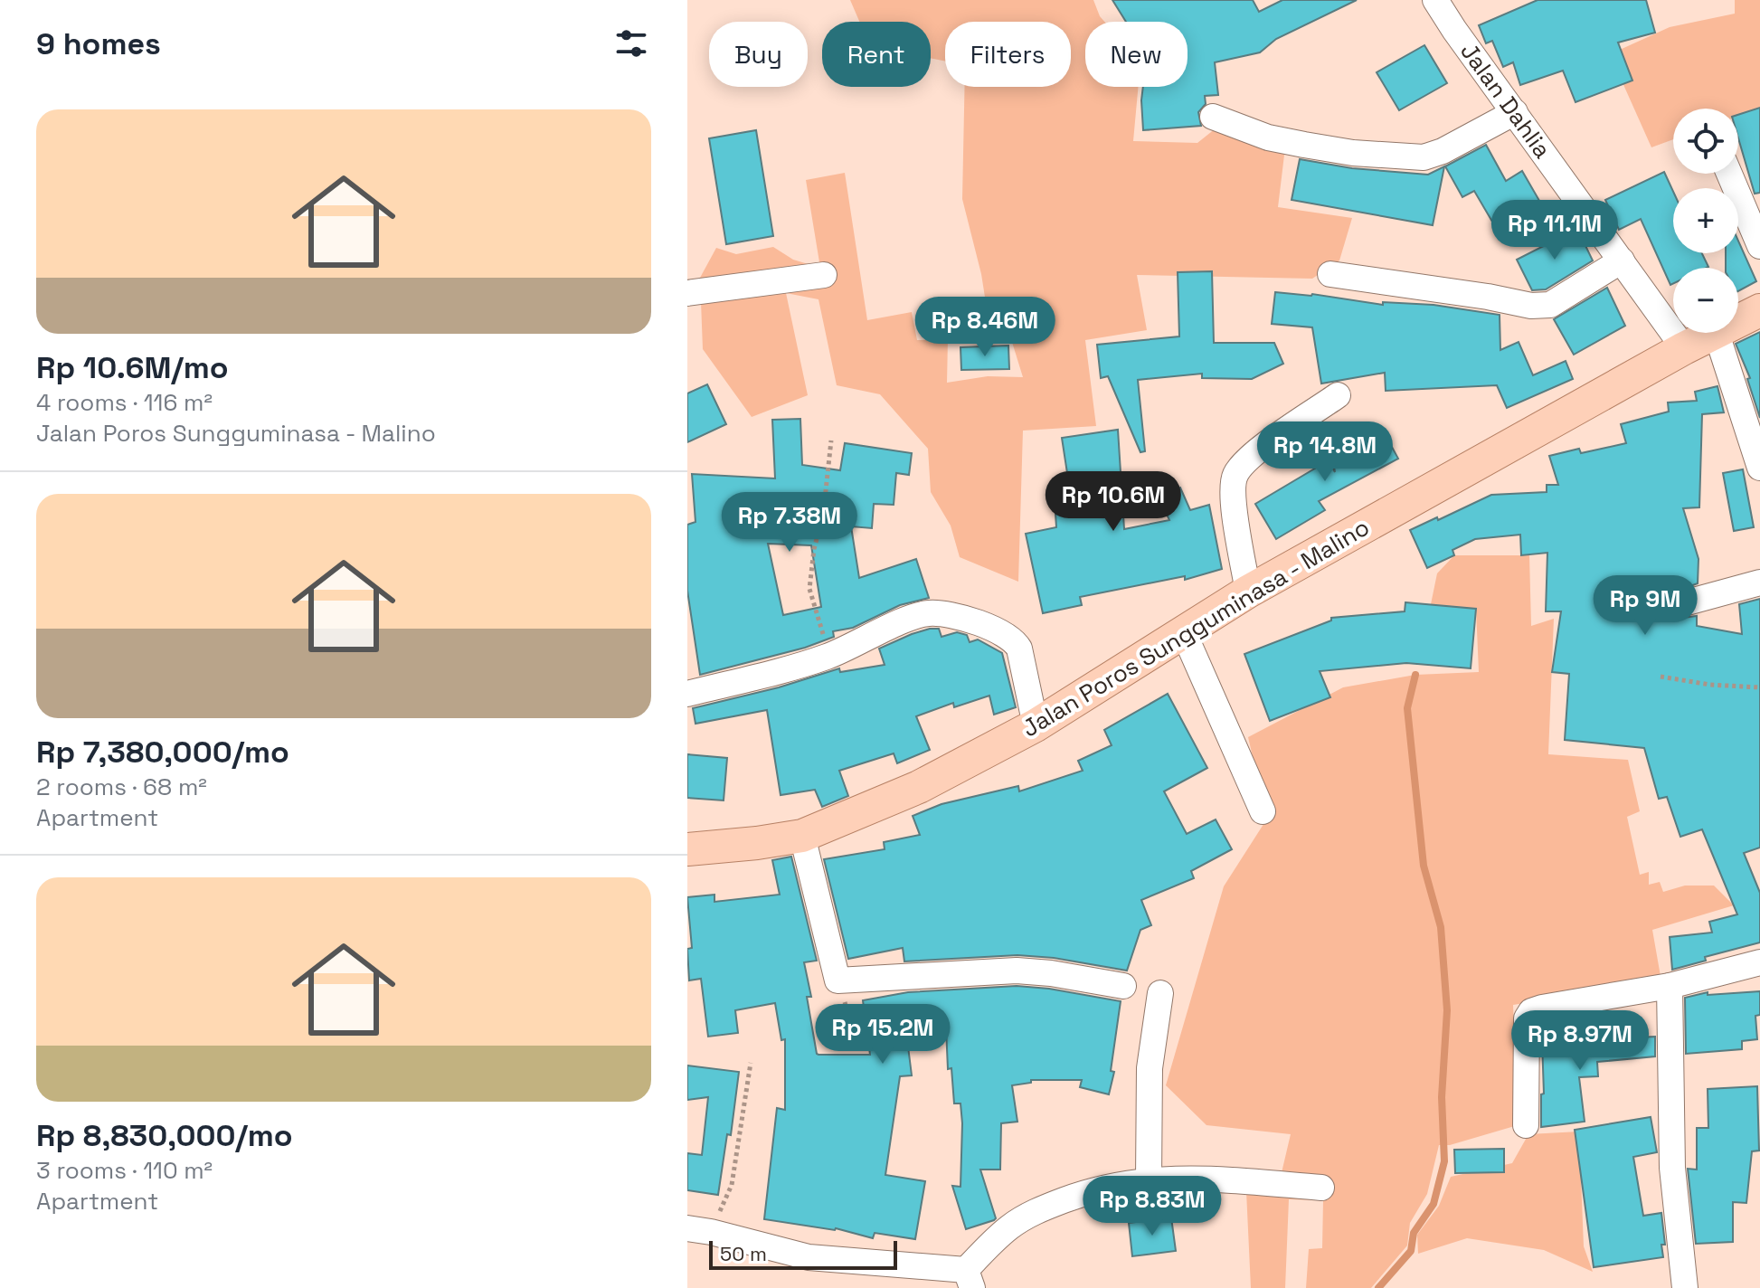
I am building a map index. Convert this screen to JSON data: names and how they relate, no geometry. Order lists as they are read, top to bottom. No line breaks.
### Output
{"streets":{"main road":["Jalan Poros Sungguminasa - Malino"],"street":["Jalan Dahlia"]},"crossings":[["Jalan Dahlia","Jalan Poros Sungguminasa - Malino"]],"scale_bar":"50 m","page":{"heading":"9 homes","chip":["Buy","Rent","Filters","New"],"list":[{"name":"Rp 10.6M/mo","note":"4 rooms · 116 m² · Jalan Poros Sungguminasa - Malino"},{"name":"Rp 7,380,000/mo","note":"2 rooms · 68 m² · Apartment"},{"name":"Rp 8,830,000/mo","note":"3 rooms · 110 m² · Apartment"}],"map_buttons":["+","−"],"price":["Rp 11.1M","Rp 8.46M","Rp 14.8M","Rp 10.6M","Rp 7.38M","Rp 9M","Rp 15.2M","Rp 8.97M","Rp 8.83M"],"scale":"50 m"}}
